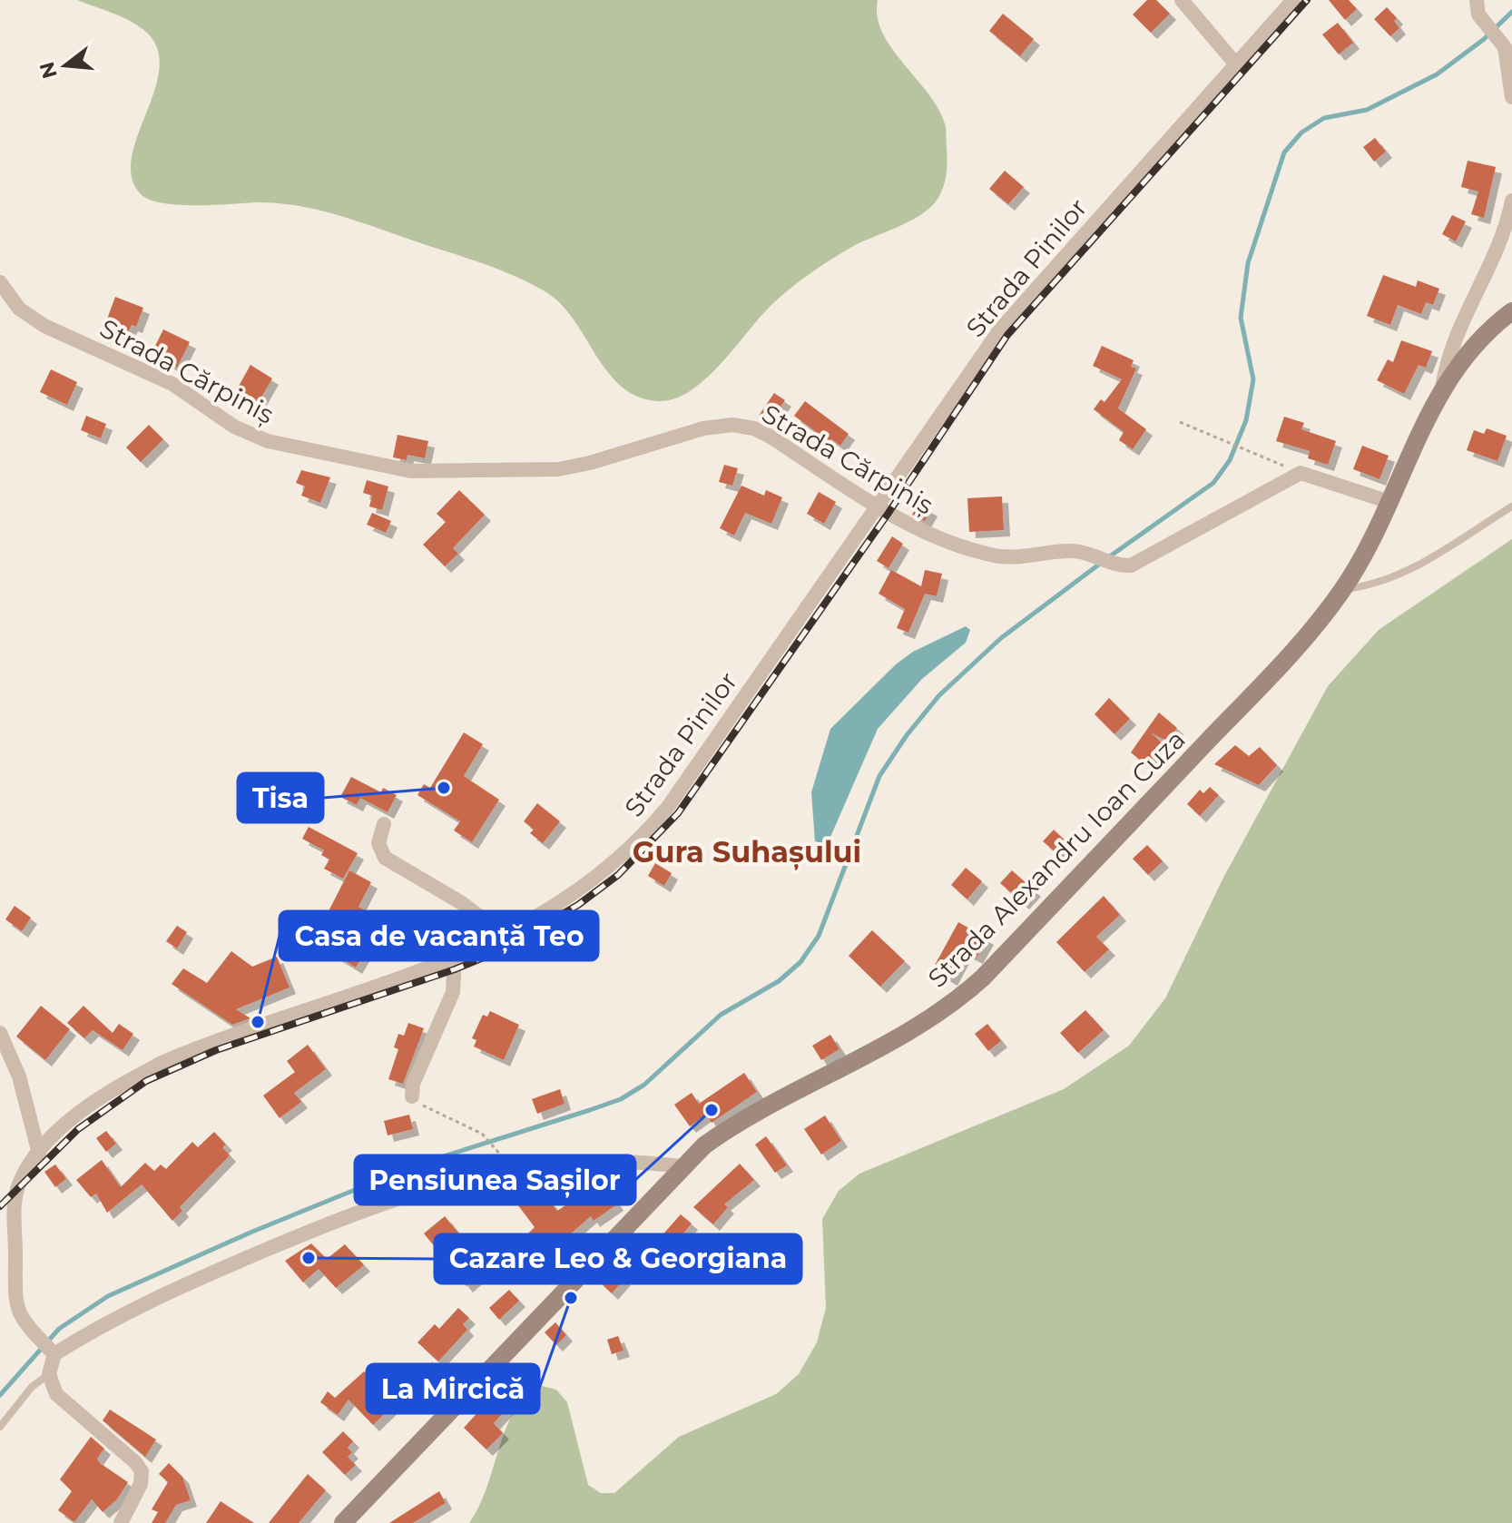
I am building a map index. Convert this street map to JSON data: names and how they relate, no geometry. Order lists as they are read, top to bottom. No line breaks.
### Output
{"streets":{"main road":["Strada Alexandru Ioan Cuza"],"street":["Strada Pinilor","Strada Cărpiniș"]},"crossings":[["Strada Pinilor","Strada Cărpiniș"]],"districts":["Gura Suhașului"],"places":["Tisa","Casa de vacanță Teo","Pensiunea Sașilor","Cazare Leo & Georgiana","La Mircică"],"north":"left"}
